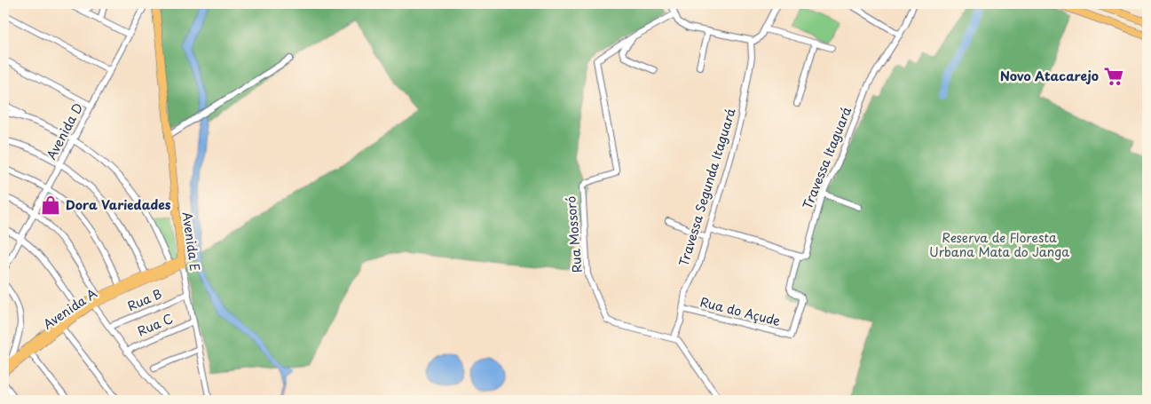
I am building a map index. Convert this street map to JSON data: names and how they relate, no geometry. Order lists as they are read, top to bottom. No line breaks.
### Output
{"streets":{"main road":["Avenida E","Avenida A"],"street":["Avenida D","Travessa Itaguará","Travessa Segunda Itaguará","Rua Mossoró","Rua B","Rua do Açude","Rua C"]},"crossings":[["Travessa Itaguará","Rua do Açude"],["Travessa Segunda Itaguará","Rua Mossoró"],["Travessa Segunda Itaguará","Rua do Açude"],["Avenida E","Rua B"],["Avenida E","Avenida A"],["Avenida E","Rua C"]],"parks":["Reserva de Floresta Urbana Mata do Janga"],"places":{"supermarket":["Novo Atacarejo"],"shop":["Dora Variedades"]}}
